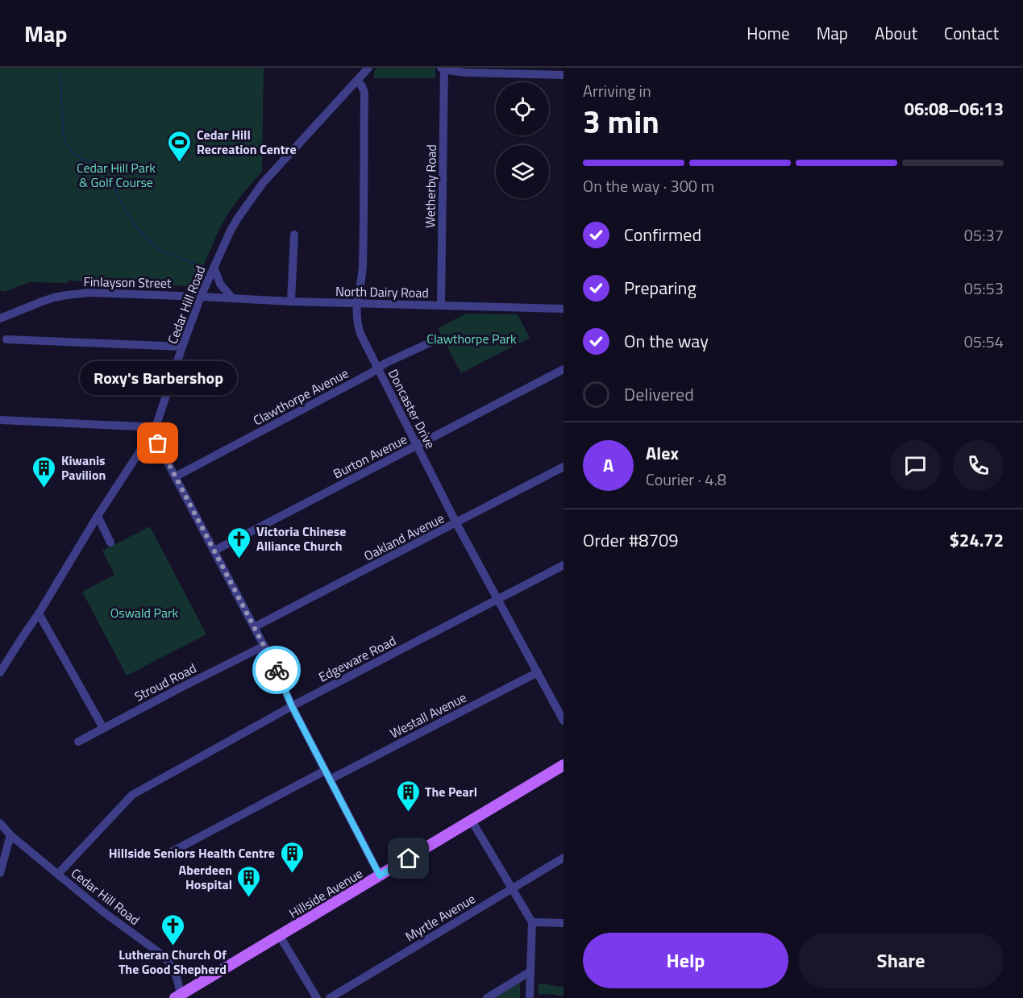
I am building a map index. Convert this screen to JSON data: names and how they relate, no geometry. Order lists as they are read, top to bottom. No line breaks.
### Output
{"streets":{"main road":["Hillside Avenue"],"street":["Wetherby Road","Finlayson Street","North Dairy Road","Cedar Hill Road","Clawthorpe Avenue","Doncaster Drive","Burton Avenue","Oakland Avenue","Edgeware Road","Stroud Road","Westall Avenue","Myrtle Avenue"]},"crossings":[["Wetherby Road","North Dairy Road"],["Finlayson Street","North Dairy Road"],["Finlayson Street","Cedar Hill Road"],["North Dairy Road","Cedar Hill Road"],["North Dairy Road","Doncaster Drive"],["Cedar Hill Road","Doncaster Drive"],["Cedar Hill Road","Edgeware Road"],["Cedar Hill Road","Hillside Avenue"],["Clawthorpe Avenue","Doncaster Drive"],["Doncaster Drive","Burton Avenue"],["Doncaster Drive","Oakland Avenue"],["Doncaster Drive","Edgeware Road"],["Doncaster Drive","Westall Avenue"]],"parks":["Cedar Hill Park & Golf Course","Clawthorpe Park","Oswald Park"],"places":{"sports":["Cedar Hill Recreation Centre"],"other":["Roxy's Barbershop"],"building":["Kiwanis Pavilion","The Pearl","Hillside Seniors Health Centre","Aberdeen Hospital"],"church":["Victoria Chinese Alliance Church","Lutheran Church Of The Good Shepherd"]},"page":{"header":"Map","nav":["Home","Map","About","Contact"],"heading":["3 min","Arriving in","06:08–06:13"],"panel":["Alex","Courier · 4.8","Order #8709","$24.72"],"bar":"On the way · 300 m","list":[["Confirmed","05:37"],["Preparing","05:53"],["On the way","05:54"],"Delivered"],"bubble":"Roxy's Barbershop","round":"A","buttons":["Help","Share"]}}
